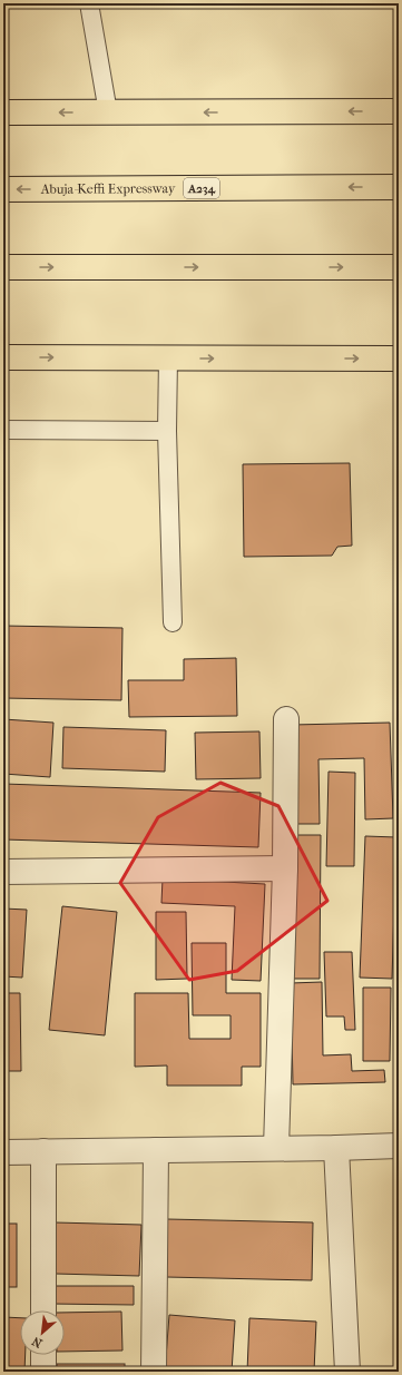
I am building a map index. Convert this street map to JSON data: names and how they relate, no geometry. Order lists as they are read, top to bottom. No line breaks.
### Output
{"streets":{"main road":["A234","Abuja-Keffi Expressway"]},"north":"bottom left"}
